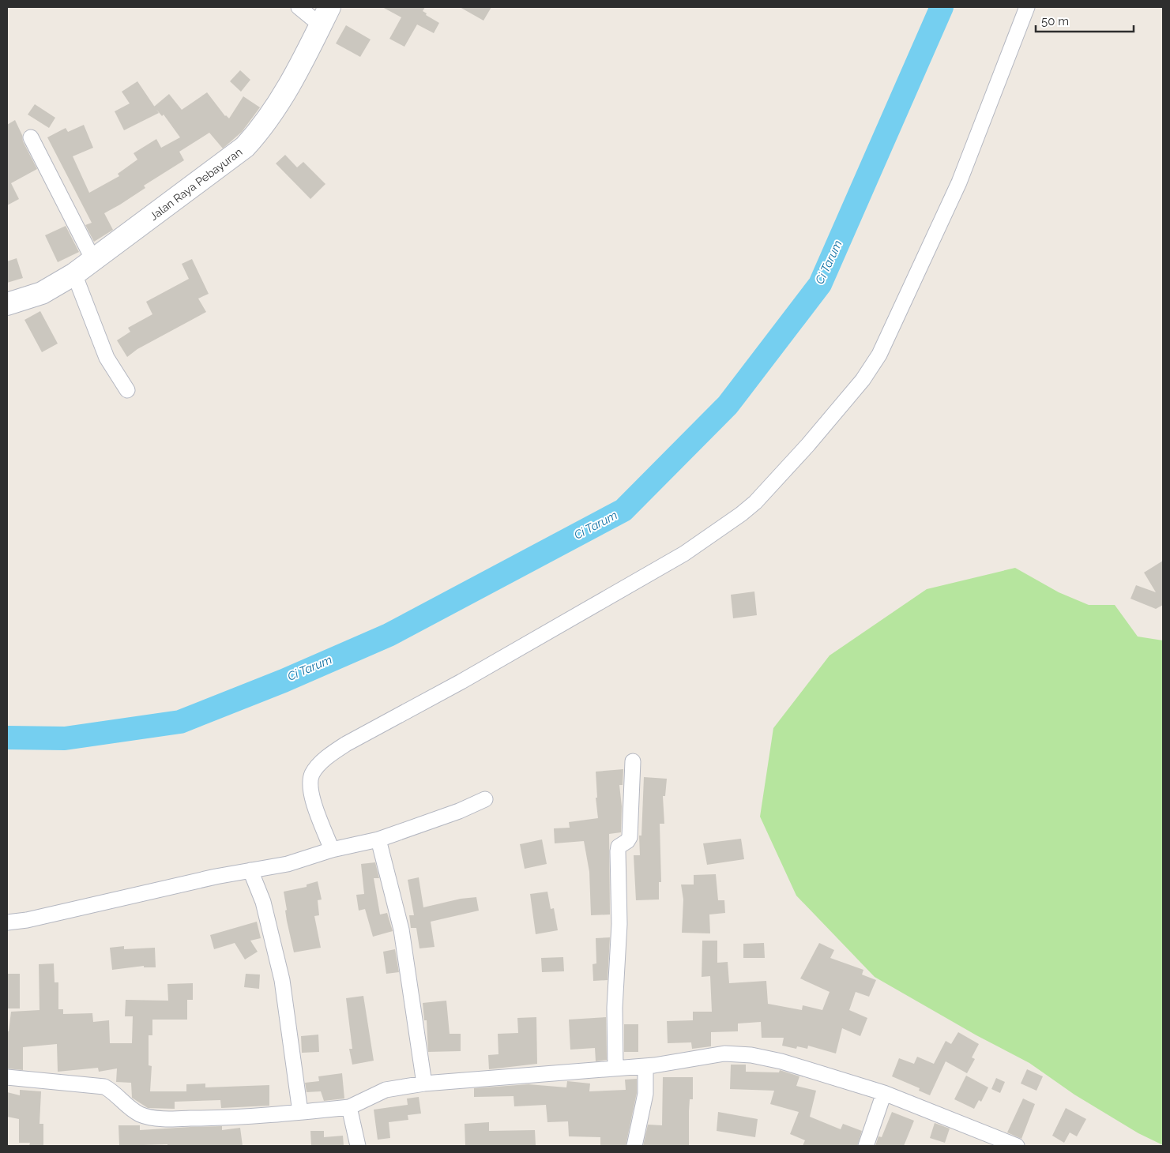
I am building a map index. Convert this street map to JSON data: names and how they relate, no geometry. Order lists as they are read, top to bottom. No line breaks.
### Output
{"streets":{"main road":["Jalan Raya Pebayuran"]},"water":["Ci Tarum"],"scale_bar":"50 m"}
